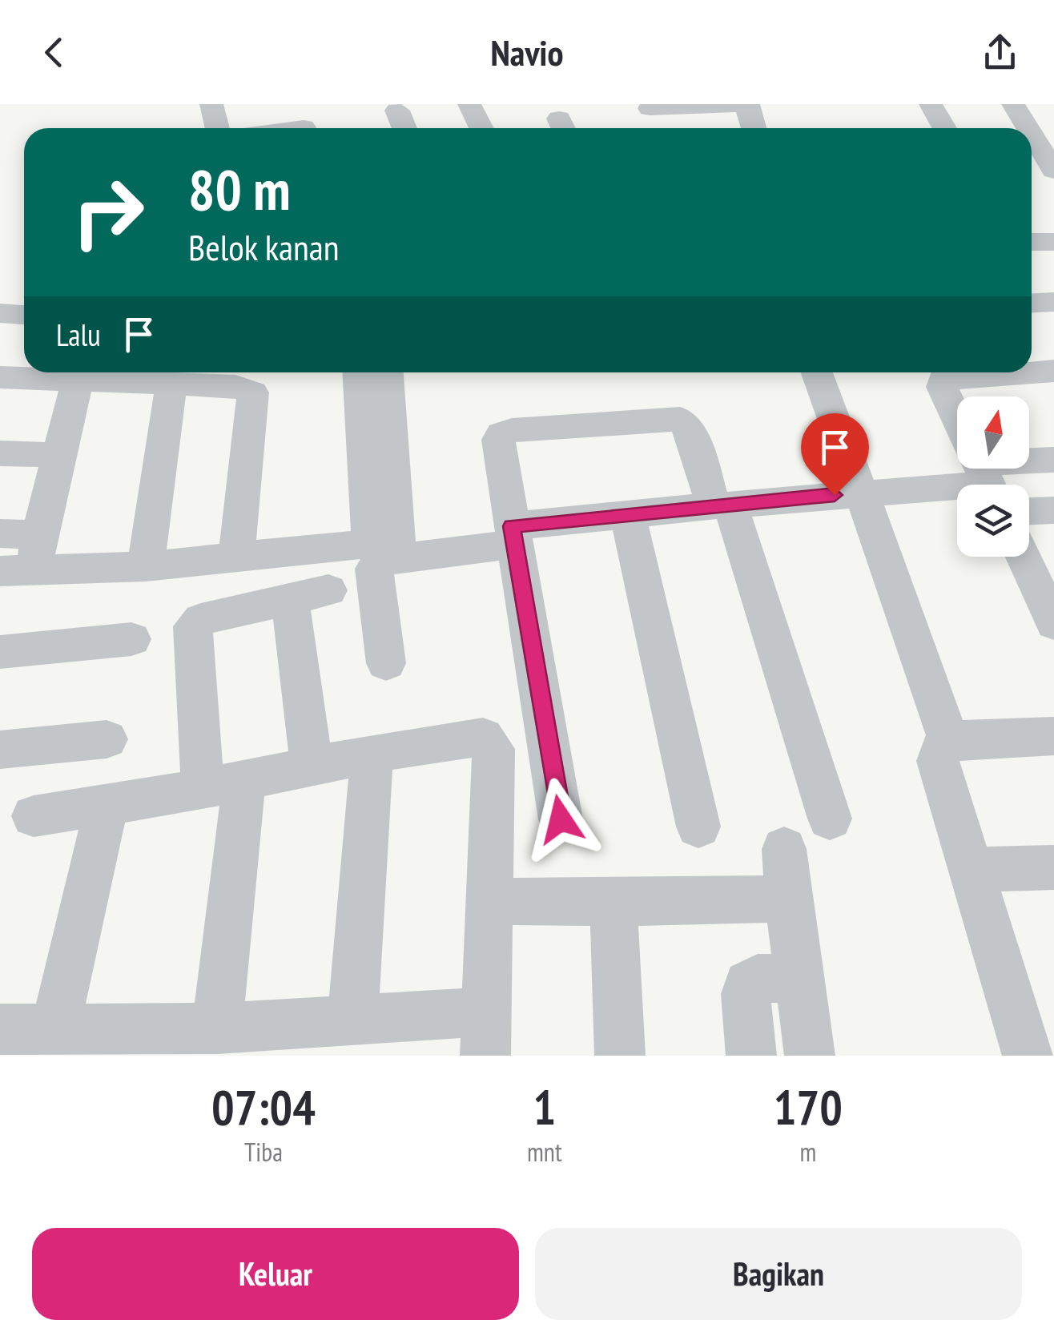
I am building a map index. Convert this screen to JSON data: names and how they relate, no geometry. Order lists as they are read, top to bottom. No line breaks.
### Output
{"north":"top","page":{"header":"Navio","turn":["80 m","Belok kanan"],"then":"Lalu","eta":["07:04","Tiba","1","mnt","170","m"],"buttons":["Keluar","Bagikan"]}}
